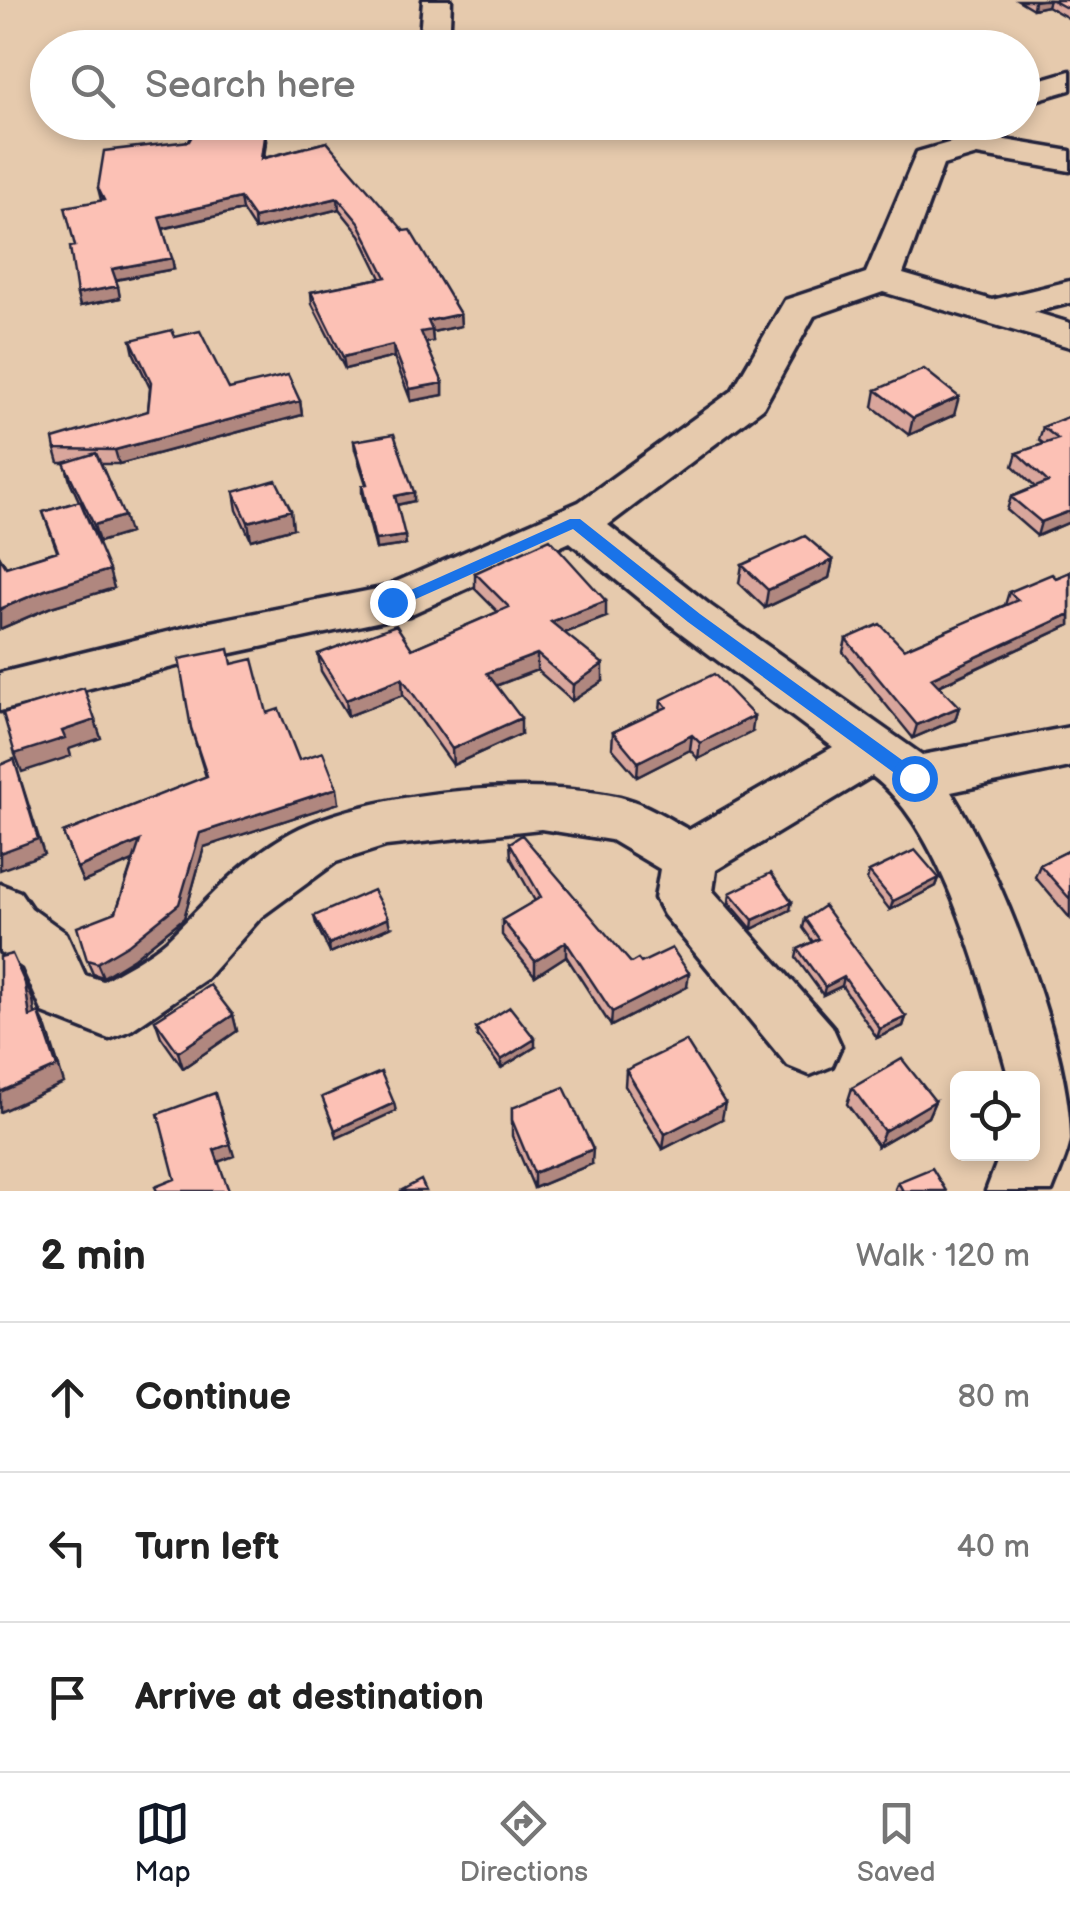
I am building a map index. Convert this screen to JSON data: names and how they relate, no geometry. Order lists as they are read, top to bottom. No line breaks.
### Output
{"page":{"search":"Search here","heading":["2 min","Walk · 120 m"],"list":[["Continue","80 m"],["Turn left","40 m"],"Arrive at destination"],"nav":["Map","Directions","Saved"]}}
